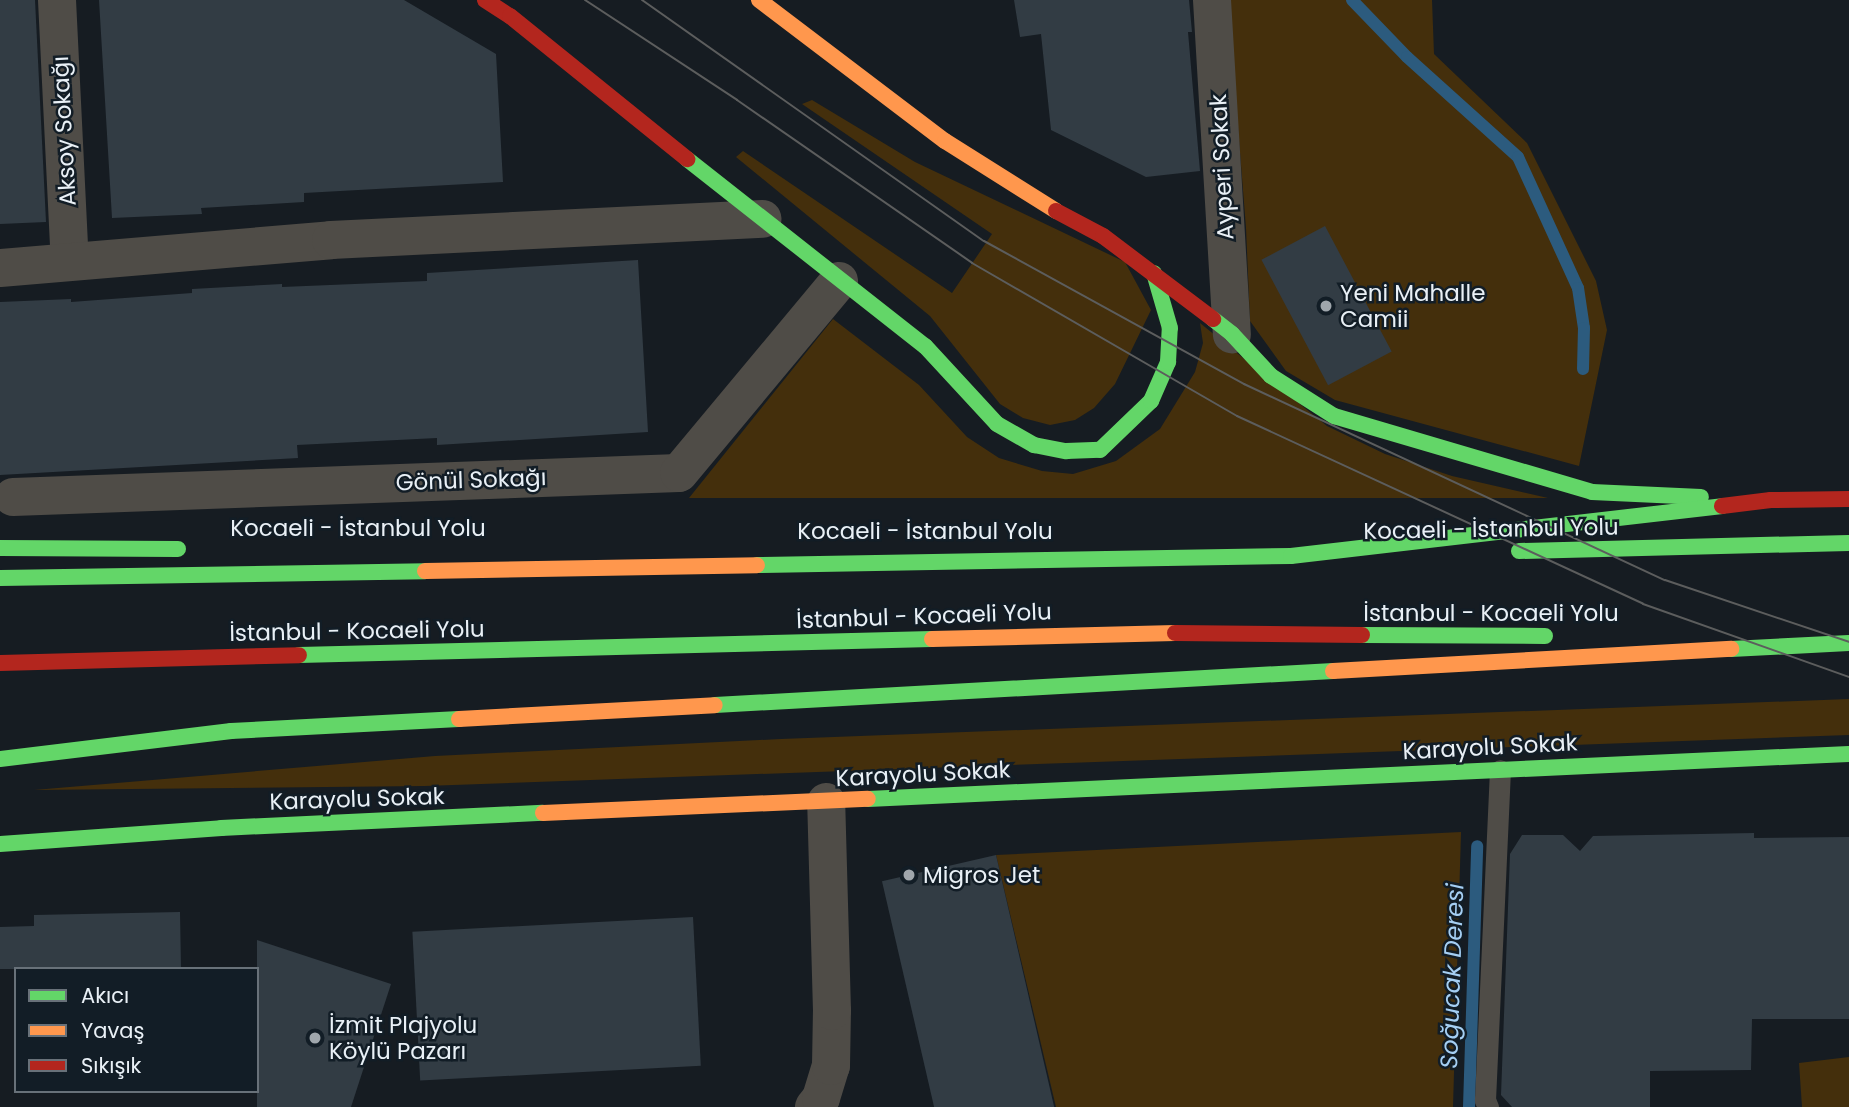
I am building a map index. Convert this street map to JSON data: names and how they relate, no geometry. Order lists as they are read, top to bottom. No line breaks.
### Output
{"streets":{"main road":["Kocaeli - İstanbul Yolu","İstanbul - Kocaeli Yolu","Karayolu Sokak"],"street":["Aksoy Sokağı","Ayperi Sokak","Gönül Sokağı"]},"water":["Soğucak Deresi"],"places":["Yeni Mahalle Camii","Migros Jet","İzmit Plajyolu Köylü Pazarı"],"legend":["Akıcı","Yavaş","Sıkışık"]}
